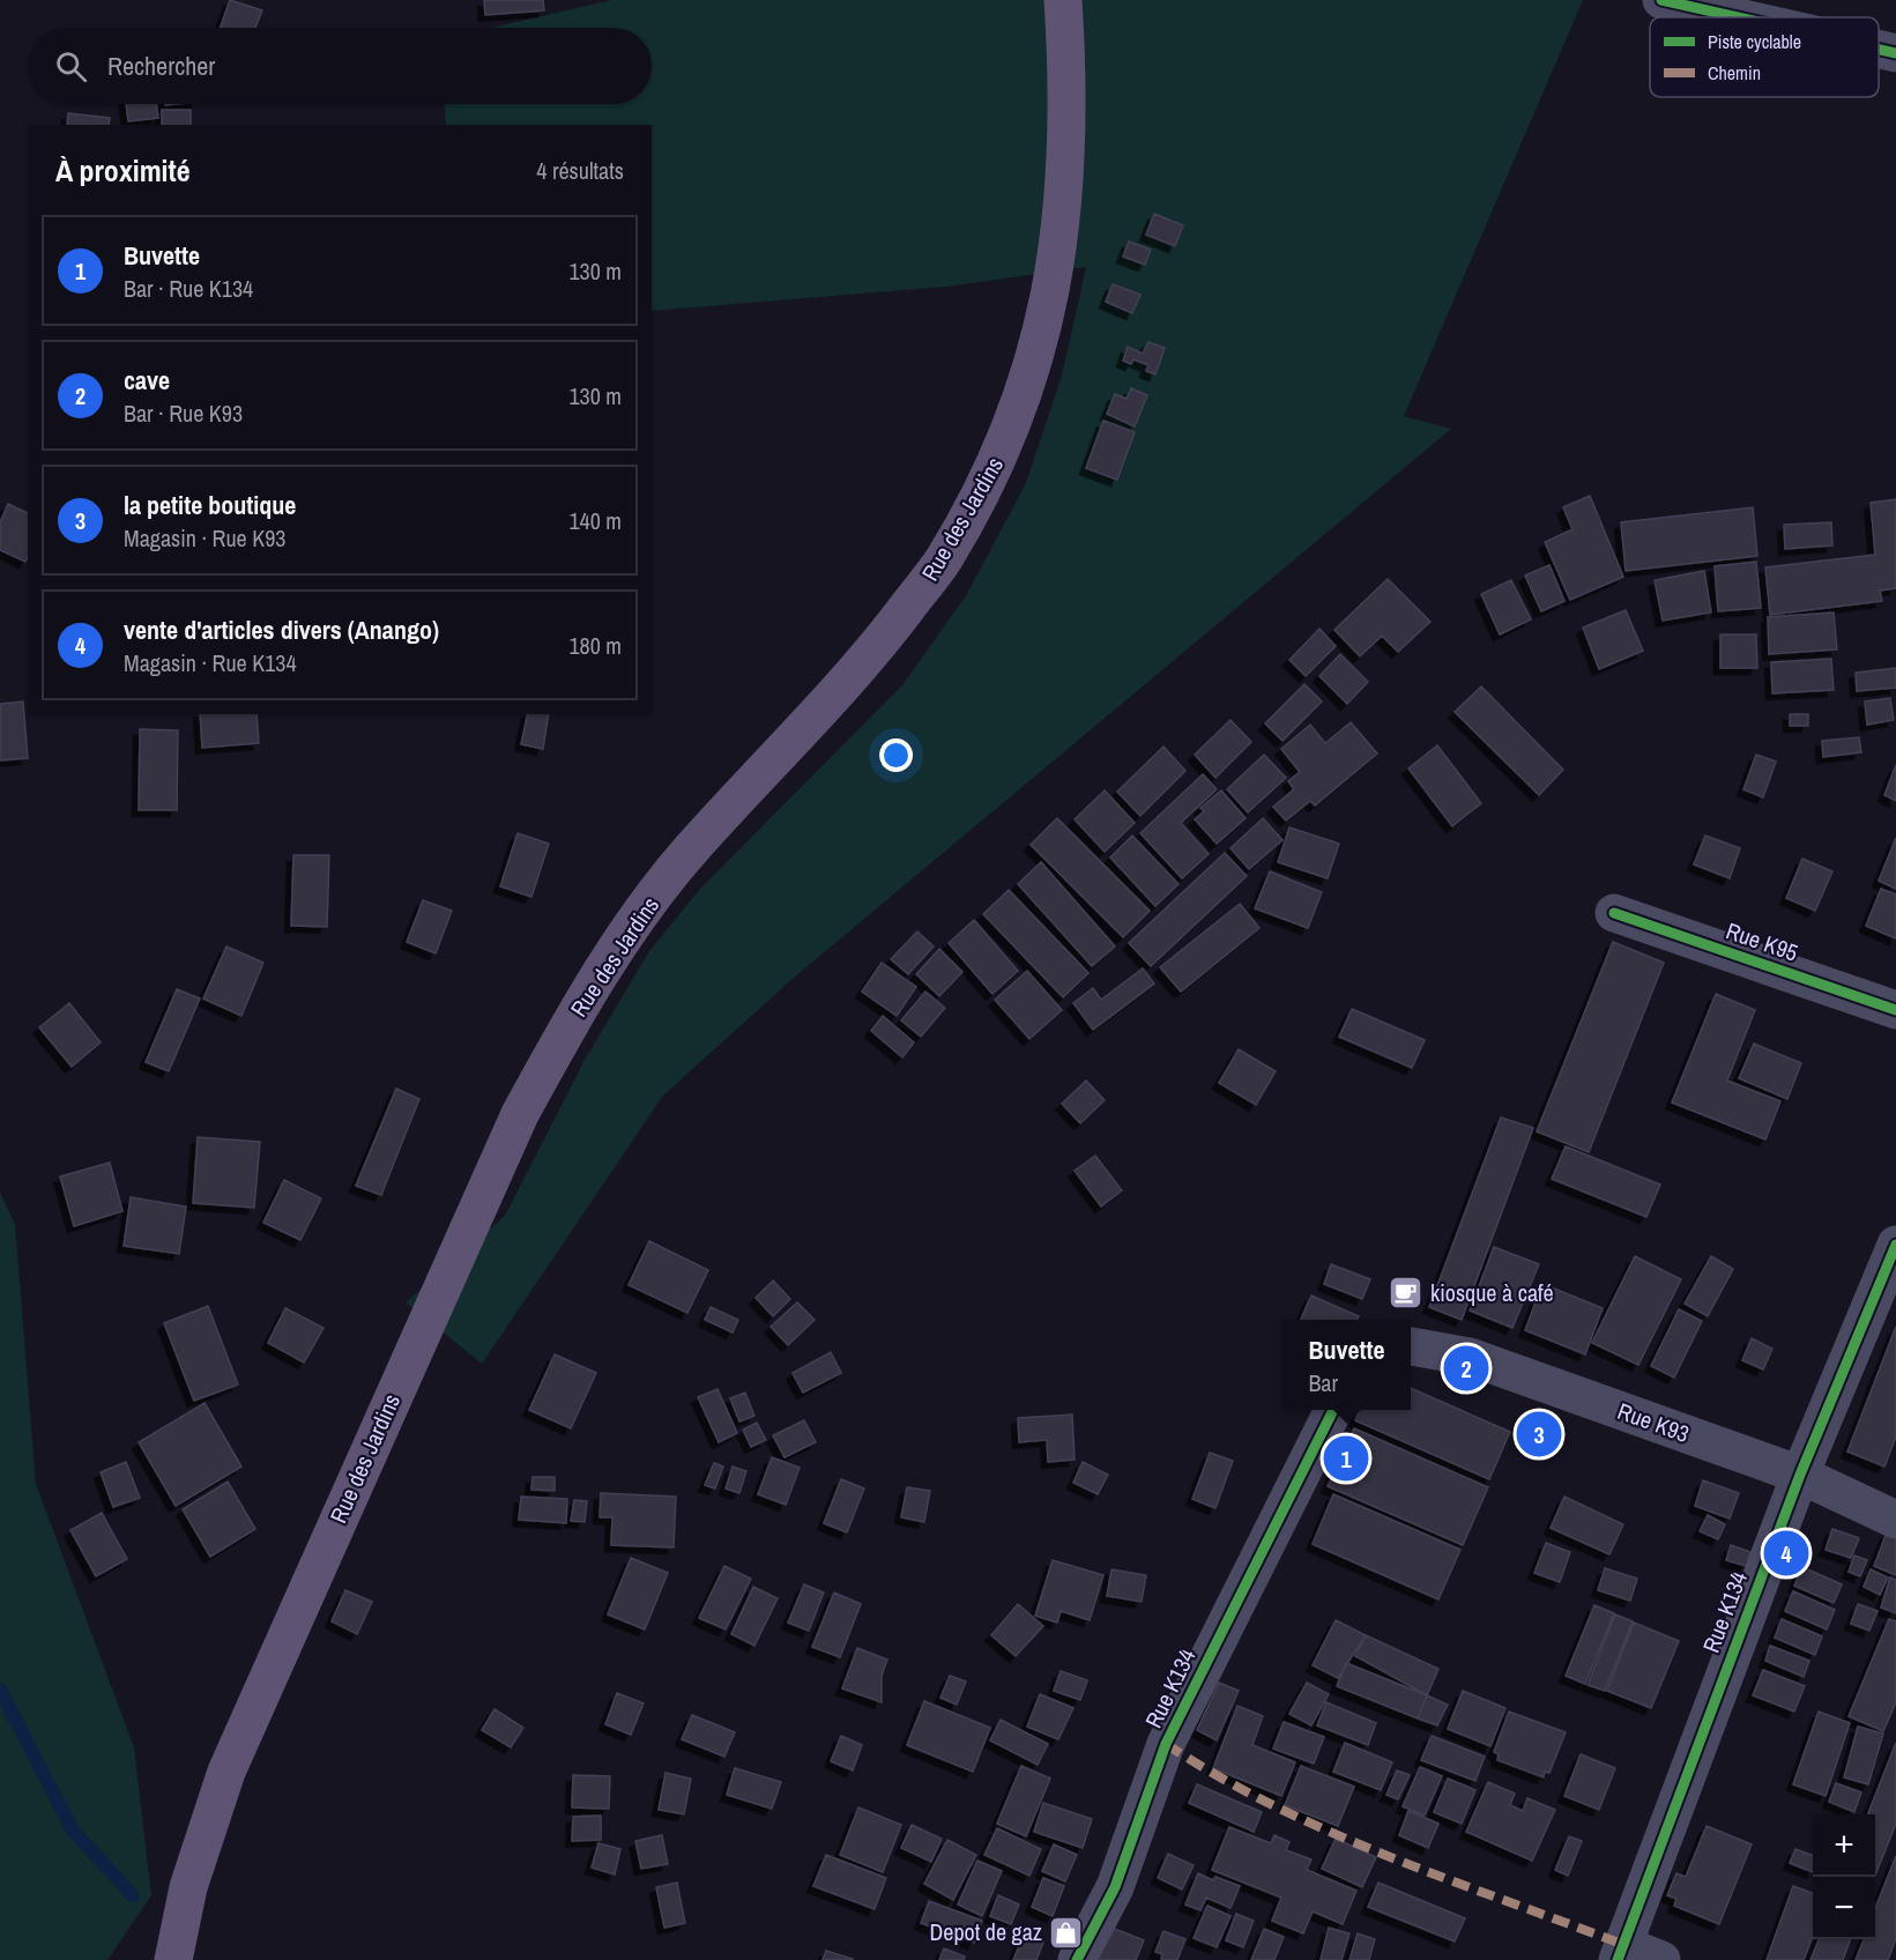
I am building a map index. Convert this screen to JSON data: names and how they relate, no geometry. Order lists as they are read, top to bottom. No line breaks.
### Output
{"streets":{"main road":["Rue des Jardins"],"street":["Rue K95","Rue K93","Rue K134"]},"crossings":[["Rue K93","Rue K134"]],"places":{"cafe":["kiosque à café"],"shop":["Depot de gaz"]},"legend":["Piste cyclable","Chemin"],"page":{"search":"Rechercher","heading":["À proximité","4 résultats"],"list":[{"mark":"1","name":"Buvette","note":"Bar · Rue K134","value":"130 m"},{"mark":"2","name":"cave","note":"Bar · Rue K93","value":"130 m"},{"mark":"3","name":"la petite boutique","note":"Magasin · Rue K93","value":"140 m"},{"mark":"4","name":"vente d'articles divers (Anango)","note":"Magasin · Rue K134","value":"180 m"}],"popup":["Buvette","Bar"],"pins":["2","3","1","4"],"map_buttons":["+","−"]}}
